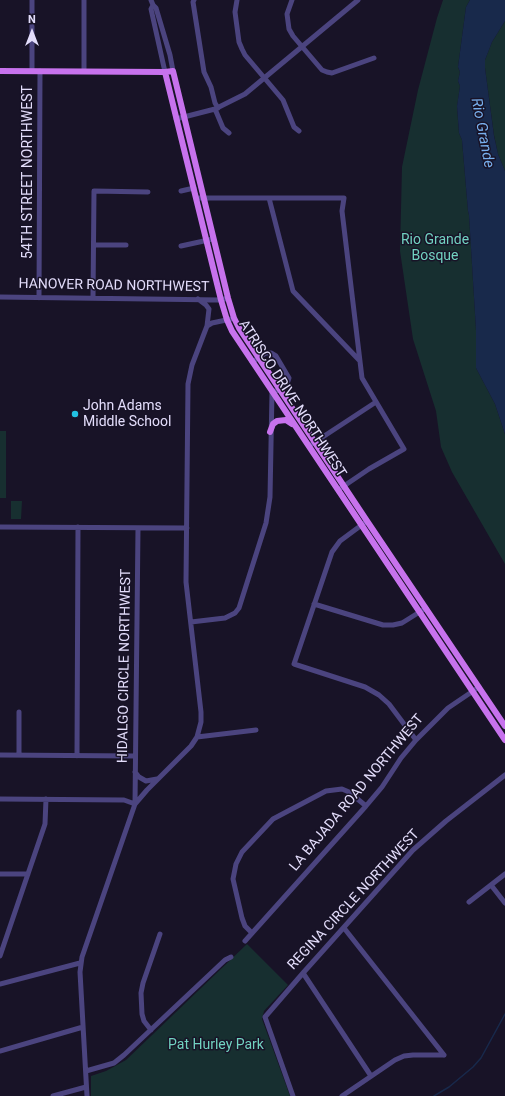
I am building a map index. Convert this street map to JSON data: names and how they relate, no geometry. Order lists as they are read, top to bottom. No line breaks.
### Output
{"streets":{"main road":["ATRISCO DRIVE NORTHWEST"],"street":["54TH STREET NORTHWEST","HANOVER ROAD NORTHWEST","HIDALGO CIRCLE NORTHWEST","LA BAJADA ROAD NORTHWEST","REGINA CIRCLE NORTHWEST"]},"crossings":[["54TH STREET NORTHWEST","HANOVER ROAD NORTHWEST"],["HANOVER ROAD NORTHWEST","ATRISCO DRIVE NORTHWEST"],["ATRISCO DRIVE NORTHWEST","LA BAJADA ROAD NORTHWEST"]],"water":["Rio Grande"],"parks":["Rio Grande Bosque","Pat Hurley Park"],"places":["John Adams Middle School"],"north":"top"}
